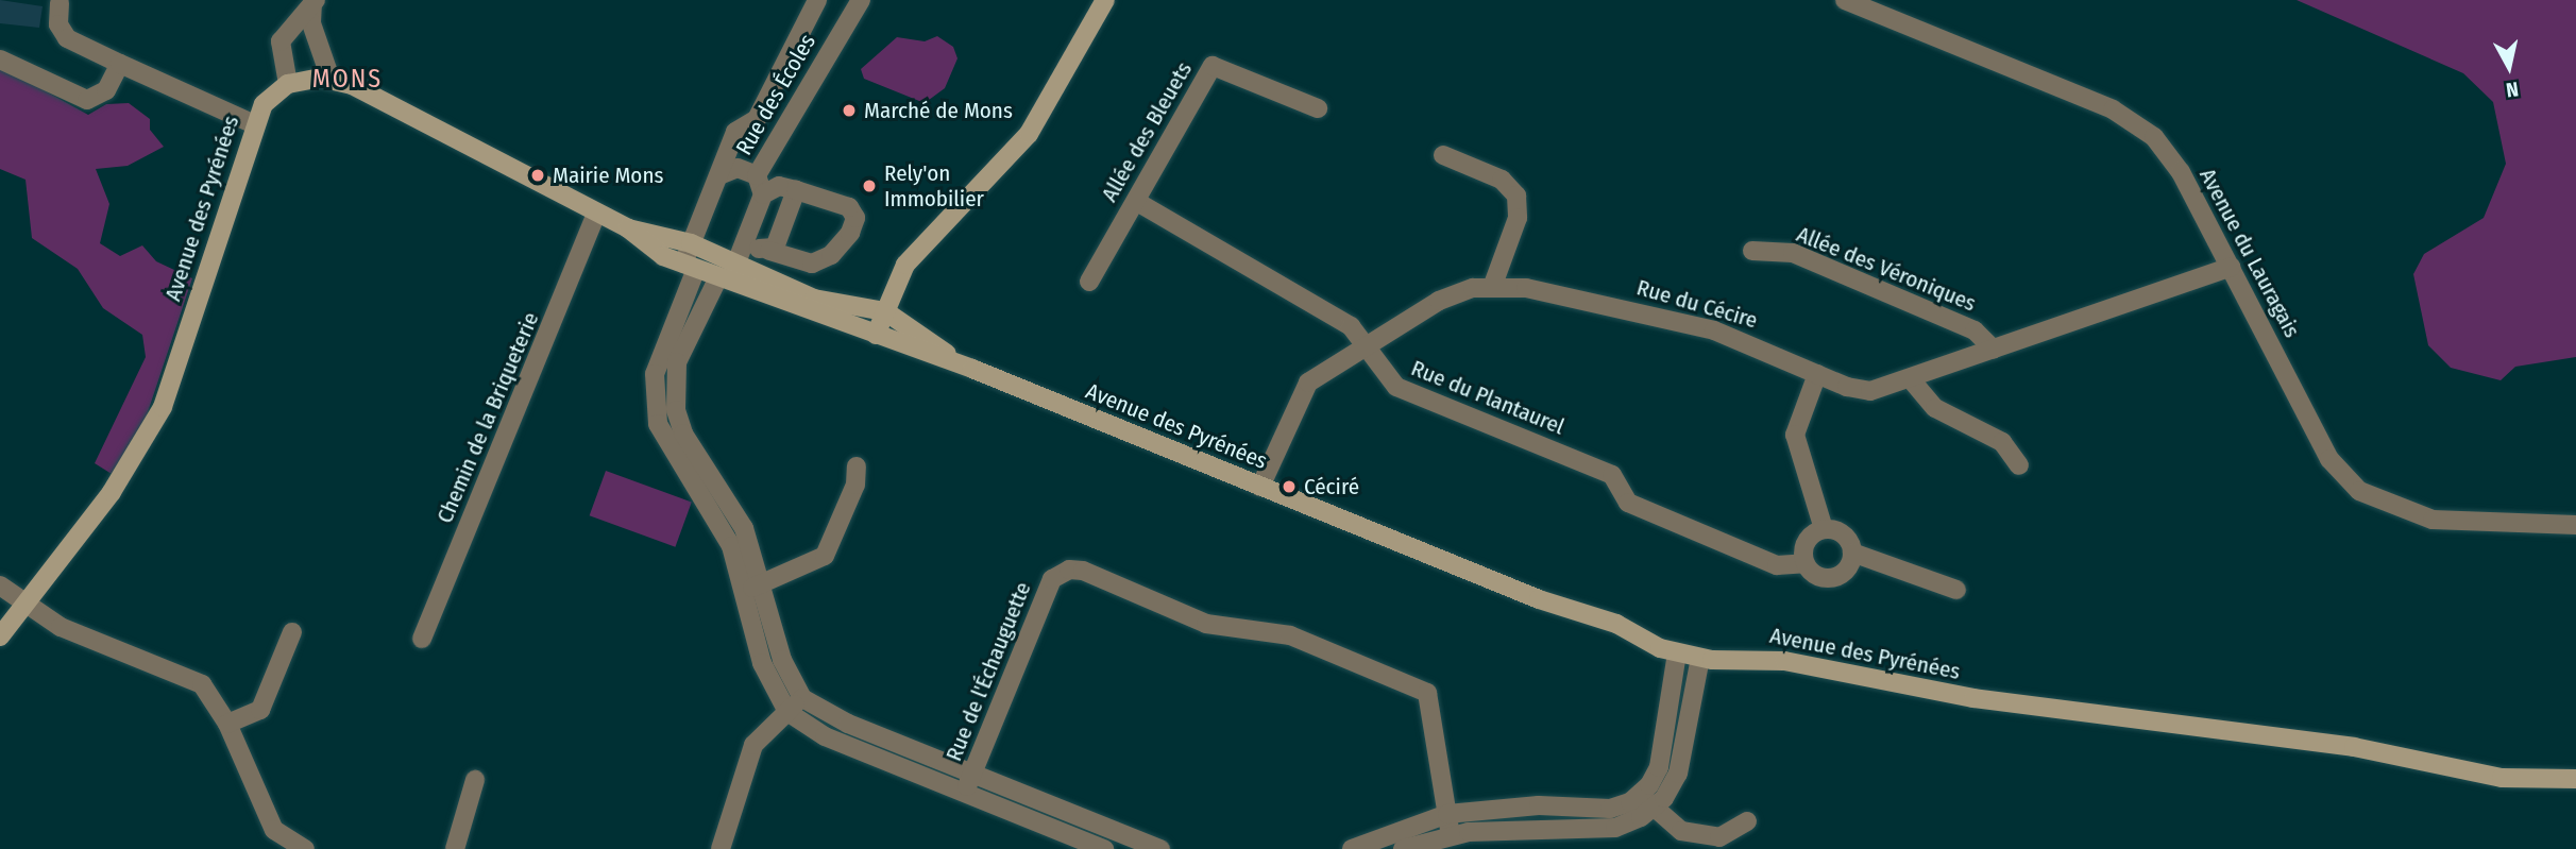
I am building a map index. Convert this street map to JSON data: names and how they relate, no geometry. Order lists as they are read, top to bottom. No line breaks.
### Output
{"streets":{"street":["Rue des Écoles","Allée des Bleuets","Avenue des Pyrénées","Avenue du Lauragais","Allée des Véroniques","Rue du Cécire","Rue du Plantaurel","Chemin de la Briqueterie","Rue de l'Échauguette"]},"crossings":[["Rue des Écoles","Avenue des Pyrénées"],["Allée des Bleuets","Rue du Plantaurel"],["Avenue des Pyrénées","Rue du Cécire"],["Avenue des Pyrénées","Chemin de la Briqueterie"],["Avenue du Lauragais","Rue du Cécire"],["Allée des Véroniques","Rue du Cécire"],["Rue du Cécire","Rue du Plantaurel"]],"districts":["MONS"],"places":["Marché de Mons","Mairie Mons","Rely'on Immobilier","Céciré"],"north":"bottom"}
